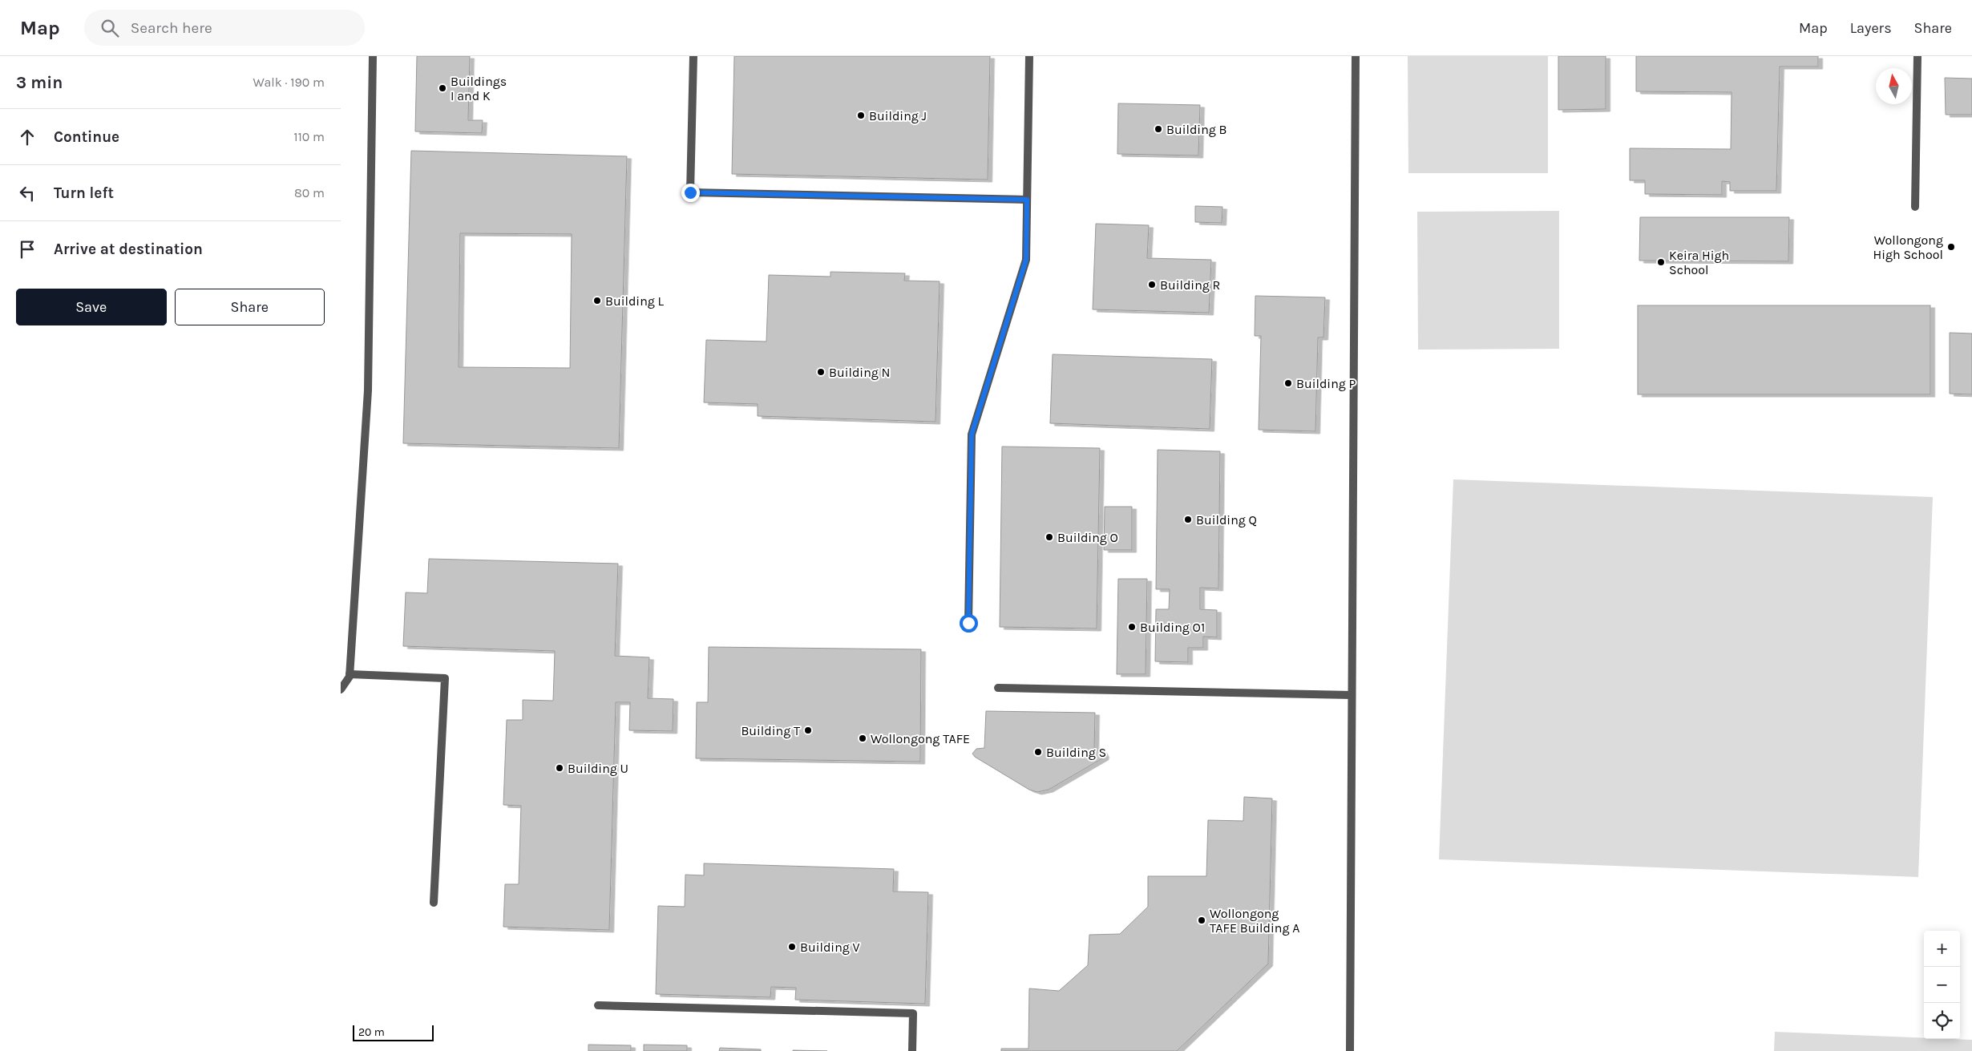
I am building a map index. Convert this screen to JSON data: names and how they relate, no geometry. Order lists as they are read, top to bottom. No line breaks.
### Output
{"places":["Buildings I and K","Building J","Building B","Wollongong High School","Keira High School","Building R","Building L","Building N","Building P","Building Q","Building O","Building O1","Building T","Wollongong TAFE","Building S","Building U","Wollongong TAFE Building A","Building V"],"scale_bar":"20 m","north":"top","page":{"header":"Map","search":"Search here","nav":["Map","Layers","Share"],"heading":["3 min","Walk · 190 m"],"list":[["Continue","110 m"],["Turn left","80 m"],"Arrive at destination"],"buttons":["Save","Share"],"map_buttons":["+","−"],"scale":"20 m"}}
